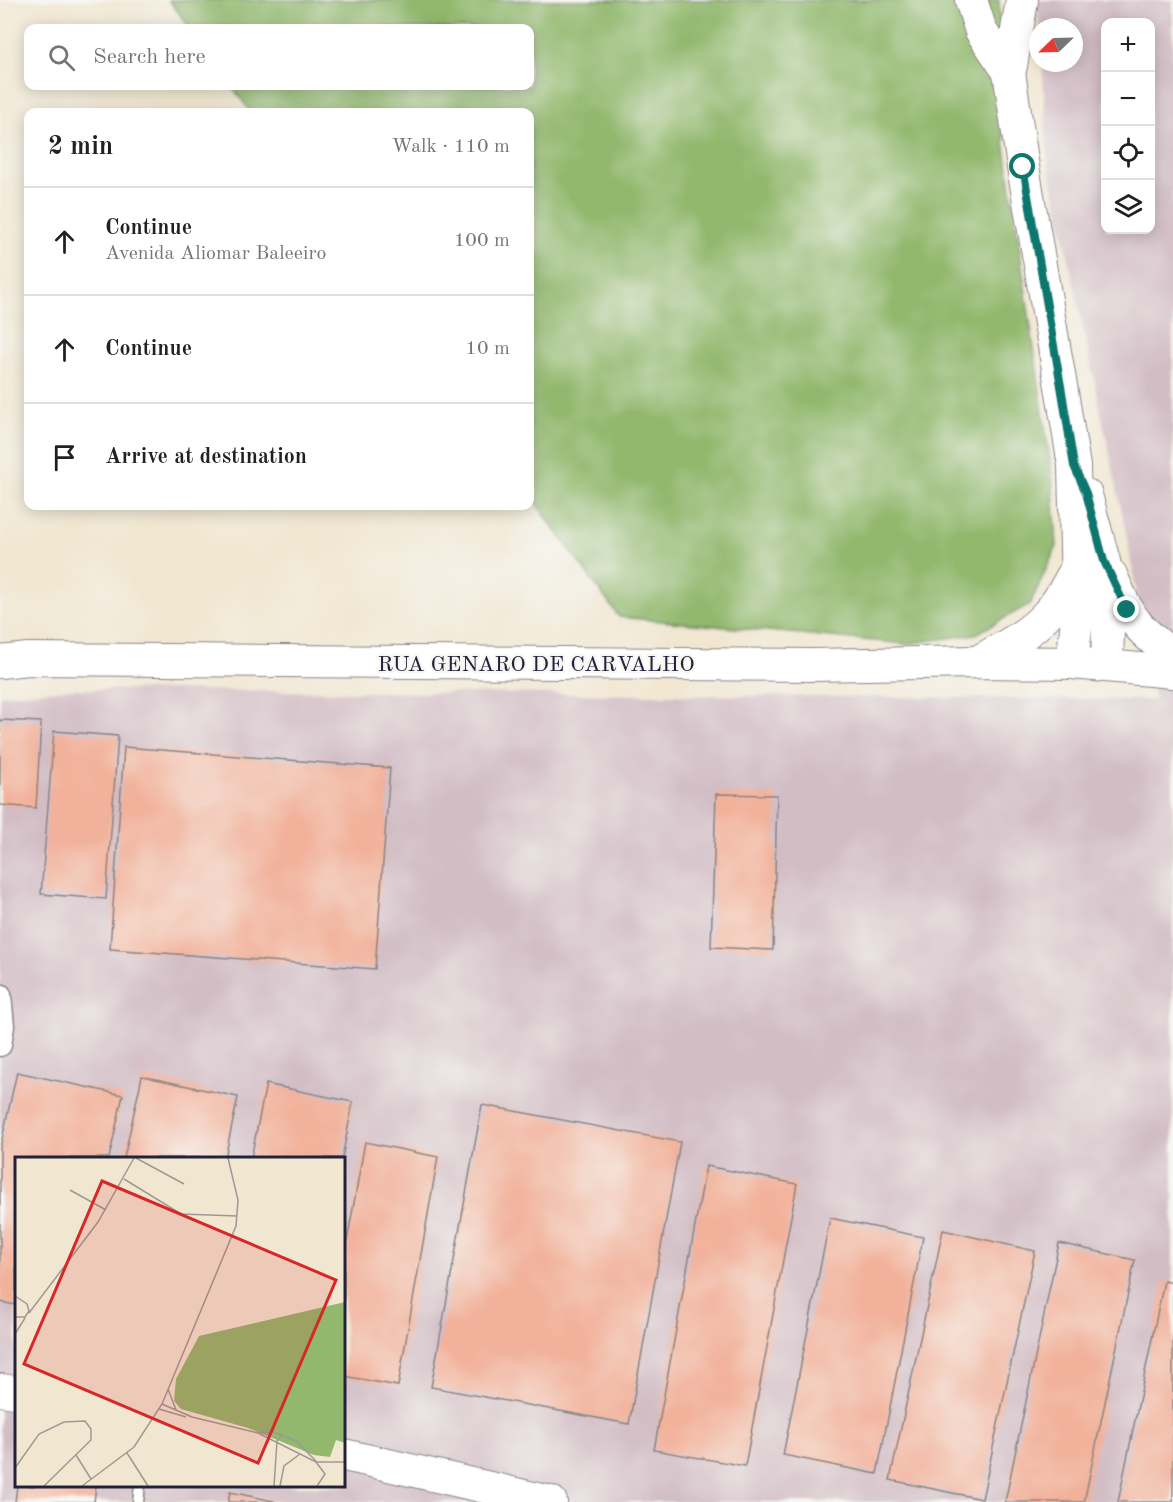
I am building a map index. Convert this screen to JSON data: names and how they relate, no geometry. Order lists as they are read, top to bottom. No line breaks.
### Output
{"streets":{"main road":["RUA GENARO DE CARVALHO"]},"north":"bottom left","page":{"map_buttons":["+","−"],"search":"Search here","heading":["2 min","Walk · 110 m"],"list":[["Continue","Avenida Aliomar Baleeiro","100 m"],["Continue","10 m"],"Arrive at destination"]}}
